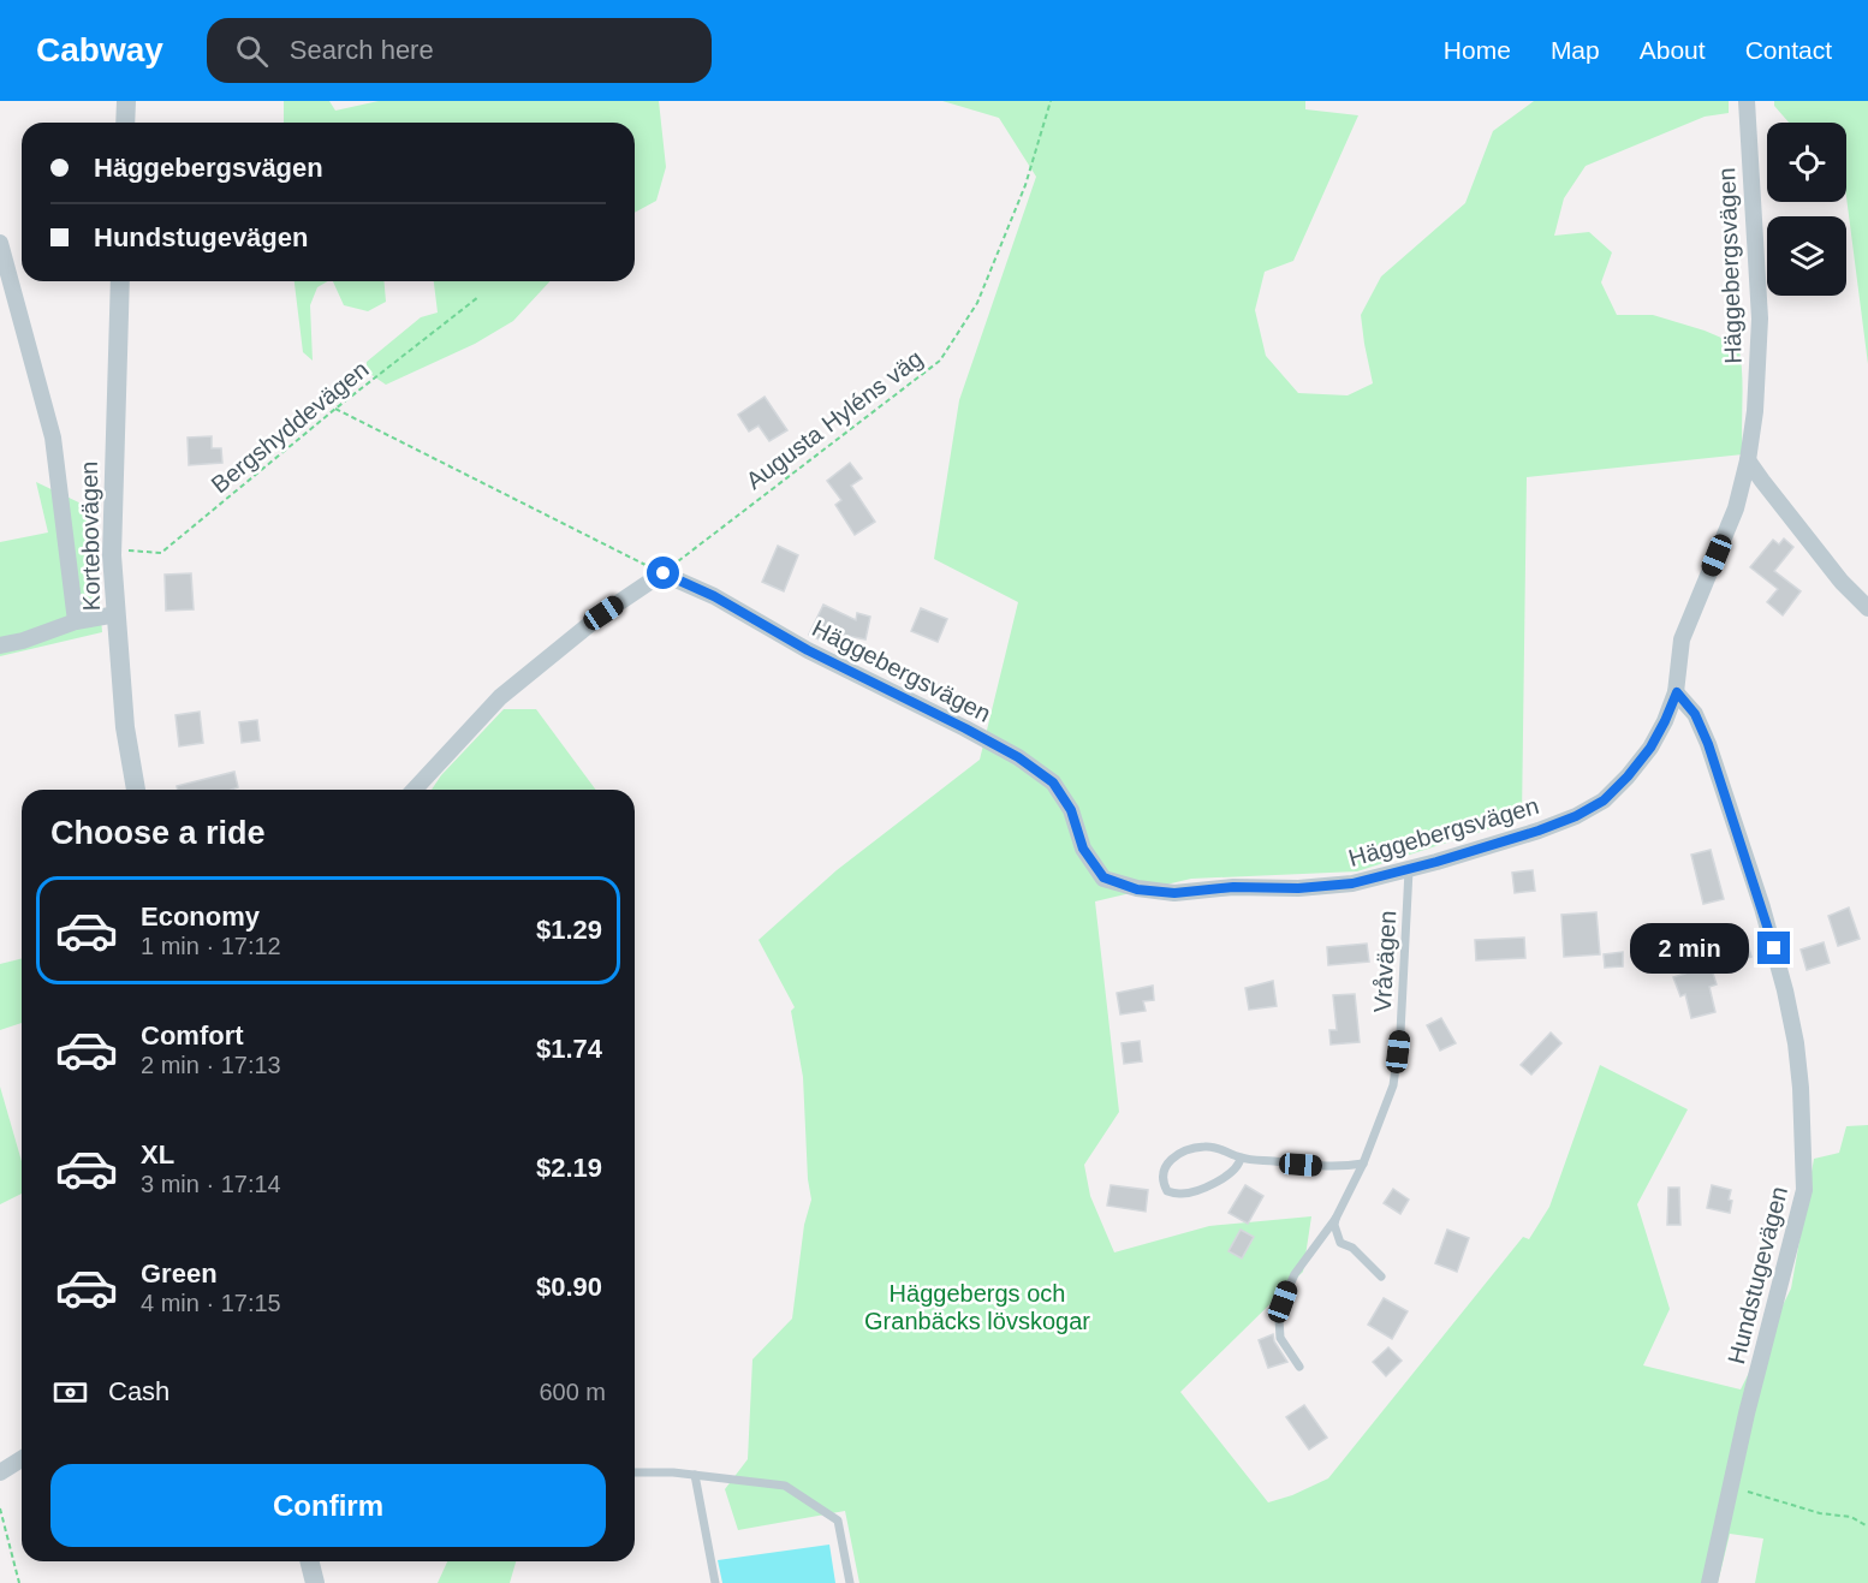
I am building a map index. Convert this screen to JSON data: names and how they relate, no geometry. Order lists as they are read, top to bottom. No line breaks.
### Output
{"streets":{"street":["Häggebergsvägen","Kortebovägen","Hundstugevägen"],"lane":["Vråvägen"],"path":["Augusta Hyléns väg","Bergshyddevägen"]},"crossings":[["Häggebergsvägen","Augusta Hyléns väg"],["Häggebergsvägen","Vråvägen"],["Häggebergsvägen","Hundstugevägen"],["Bergshyddevägen","Kortebovägen"]],"parks":["Häggebergs och Granbäcks lövskogar"],"page":{"header":"Cabway","search":"Search here","nav":["Home","Map","About","Contact"],"banner":["Häggebergsvägen","Hundstugevägen"],"heading":"Choose a ride","list":[{"name":"Economy","note":"1 min · 17:12","value":"$1.29"},{"name":"Comfort","note":"2 min · 17:13","value":"$1.74"},{"name":"XL","note":"3 min · 17:14","value":"$2.19"},{"name":"Green","note":"4 min · 17:15","value":"$0.90"}],"bubble":"2 min","pay":["Cash","600 m"],"buttons":"Confirm"}}
